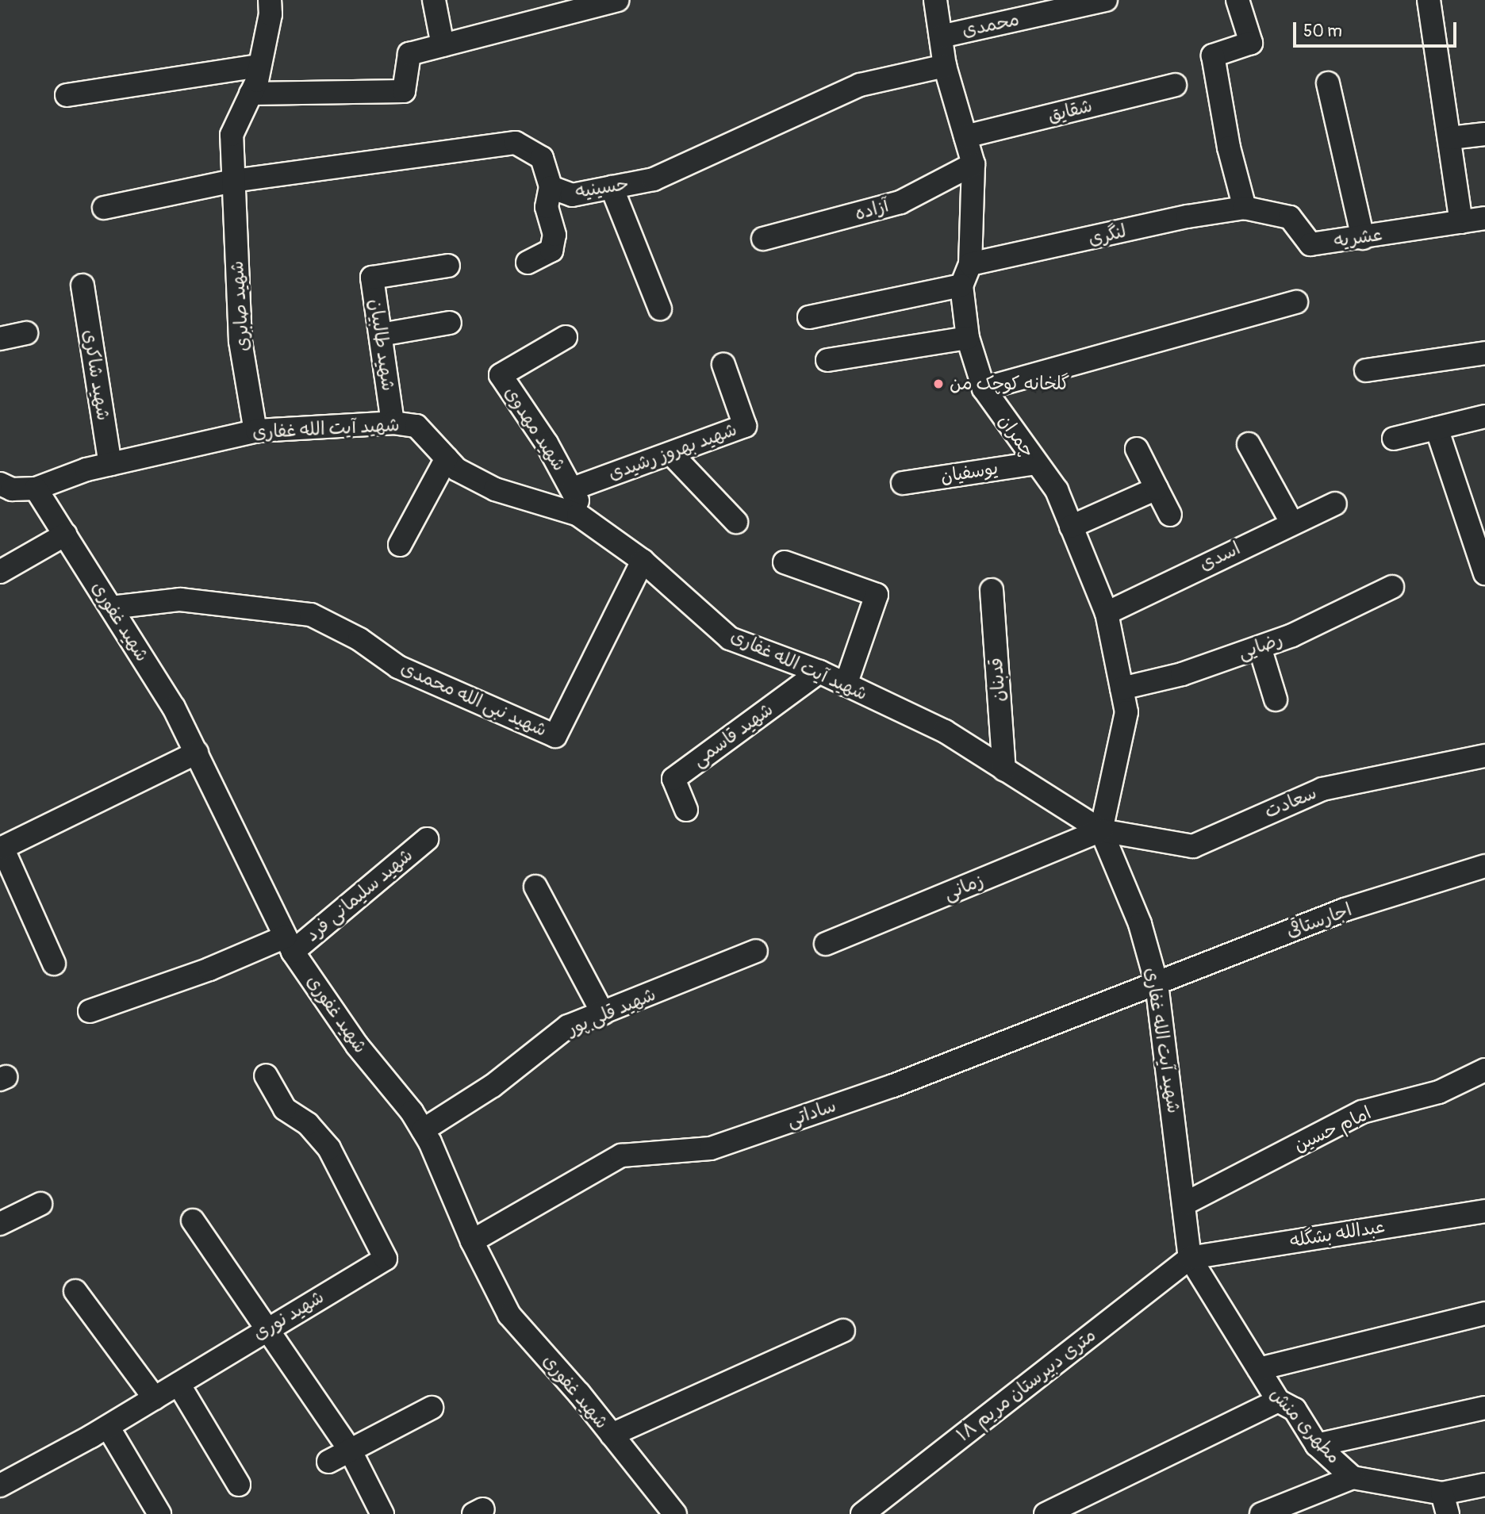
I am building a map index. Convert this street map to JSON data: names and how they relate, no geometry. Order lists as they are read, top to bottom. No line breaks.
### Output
{"streets":{"street":["محمدی","شقایق","حسینیه","آزاده","لنگری","عشریه","شهید صابری","شهید طالبیان","شهید شاکری","شهید آیت الله غفاری","شهید مهدوی","چمران","شهید بهروز رشیدی","یوسفیان","اسدی","شهید غفوری","رضایی","قدبنان","شهید نبی الله محمدی","شهید قاسمی","سعادت","زمانی","شهید سلیمانی فرد","اجارستاقی","شهید قلی پور","ساداتی","امام حسین","عبدالله بشگله","شهید نوری","۱۸ متری دبیرستان مریم","مطهری منش"]},"crossings":[["محمدی","چمران"],["شقایق","چمران"],["حسینیه","شهید صابری"],["حسینیه","چمران"],["آزاده","چمران"],["لنگری","عشریه"],["لنگری","چمران"],["شهید صابری","شهید آیت الله غفاری"],["شهید طالبیان","شهید آیت الله غفاری"],["شهید شاکری","شهید آیت الله غفاری"],["شهید آیت الله غفاری","شهید مهدوی"],["شهید آیت الله غفاری","چمران"],["شهید آیت الله غفاری","شهید غفوری"],["شهید آیت الله غفاری","قدبنان"],["شهید آیت الله غفاری","شهید نبی الله محمدی"],["شهید آیت الله غفاری","شهید قاسمی"],["شهید آیت الله غفاری","سعادت"],["شهید آیت الله غفاری","زمانی"],["شهید آیت الله غفاری","اجارستاقی"],["شهید آیت الله غفاری","ساداتی"],["شهید آیت الله غفاری","امام حسین"],["شهید آیت الله غفاری","عبدالله بشگله"],["شهید آیت الله غفاری","۱۸ متری دبیرستان مریم"],["شهید آیت الله غفاری","مطهری منش"],["شهید مهدوی","شهید بهروز رشیدی"],["چمران","یوسفیان"],["چمران","اسدی"],["چمران","رضایی"],["چمران","سعادت"],["چمران","زمانی"],["شهید غفوری","شهید نبی الله محمدی"],["شهید غفوری","شهید سلیمانی فرد"],["شهید غفوری","شهید قلی پور"],["شهید غفوری","ساداتی"],["سعادت","زمانی"],["اجارستاقی","ساداتی"],["عبدالله بشگله","۱۸ متری دبیرستان مریم"],["عبدالله بشگله","مطهری منش"],["۱۸ متری دبیرستان مریم","مطهری منش"]],"places":["گلخانه کوچک من"],"scale_bar":"50 m"}
